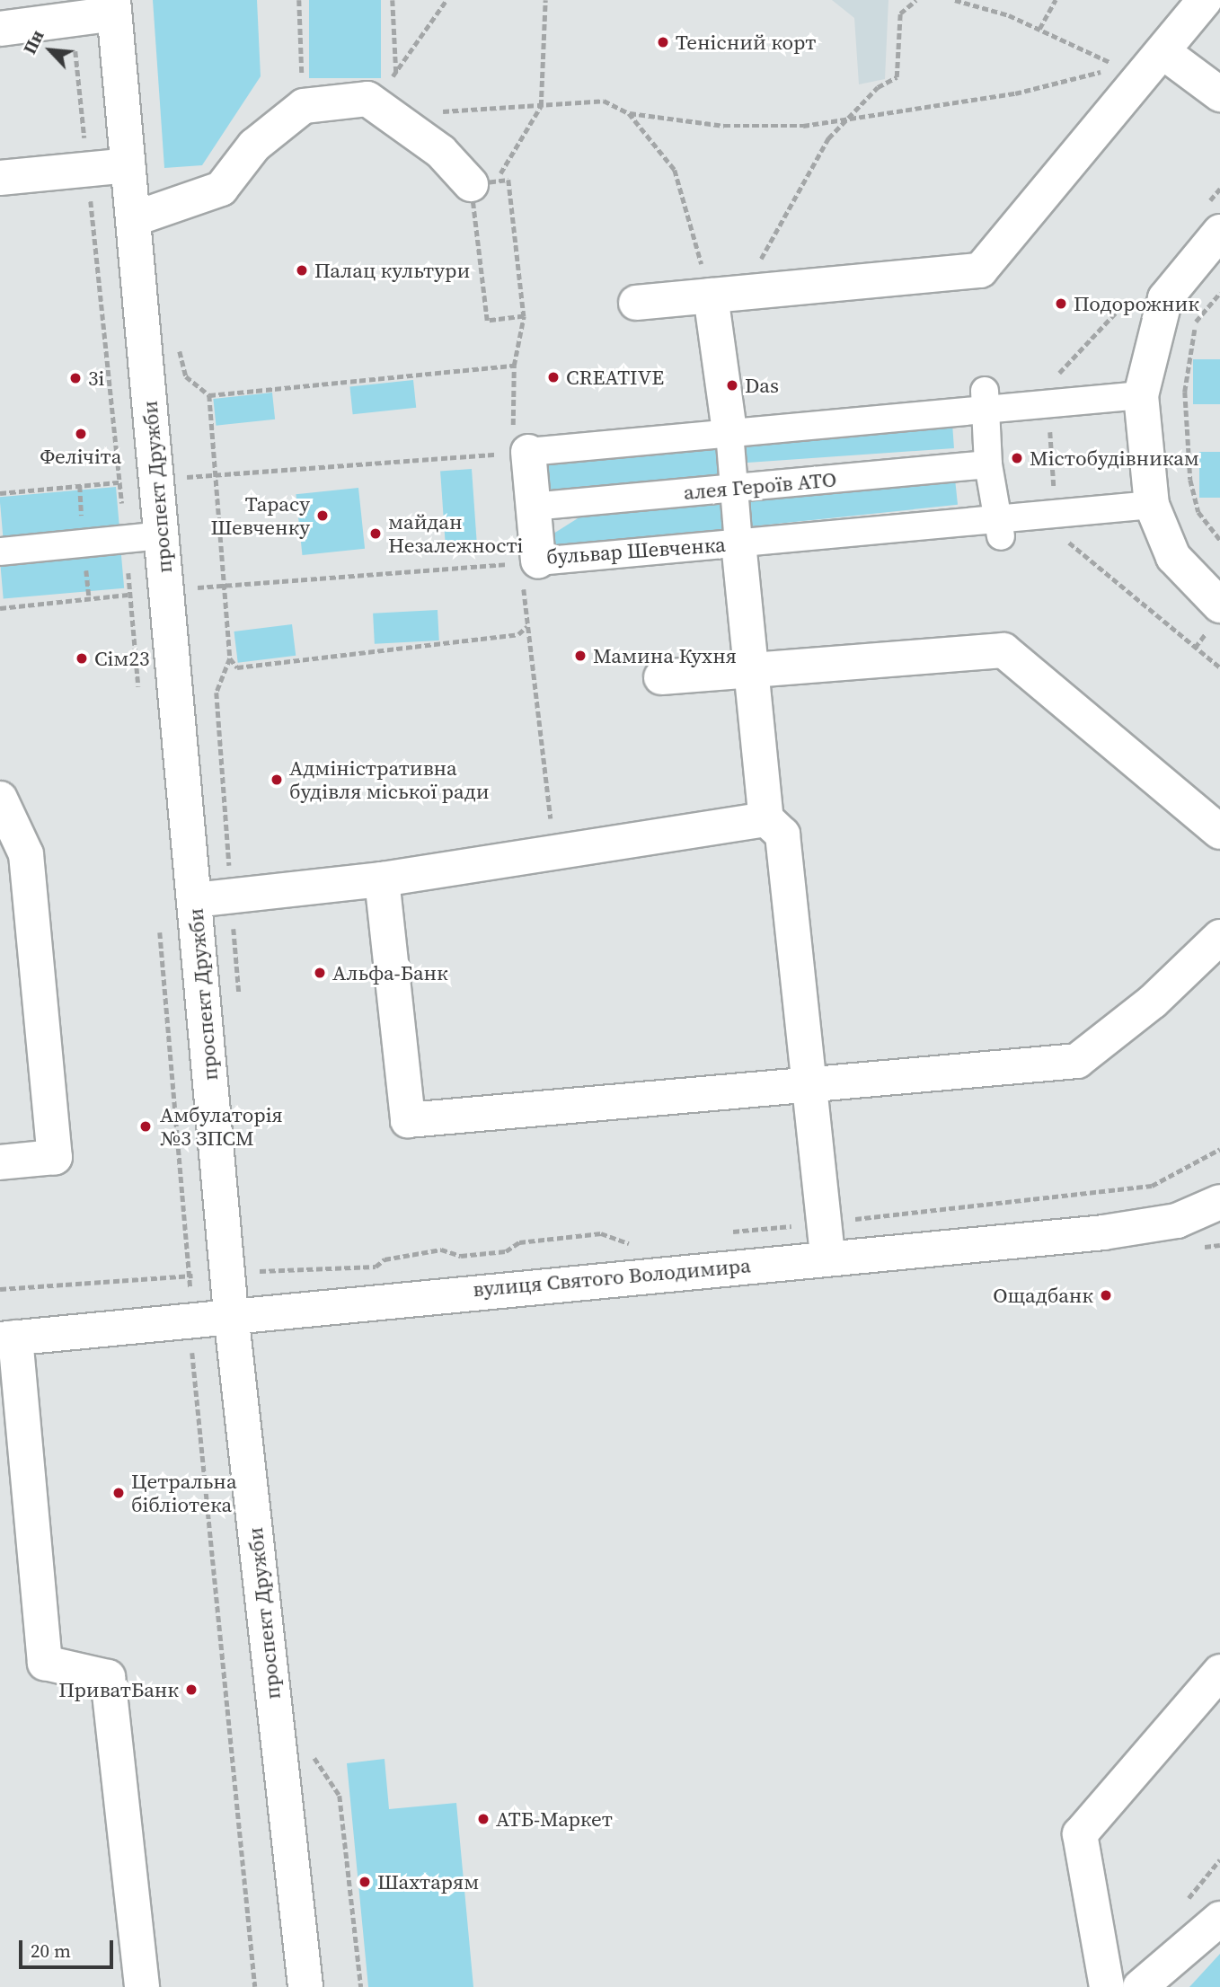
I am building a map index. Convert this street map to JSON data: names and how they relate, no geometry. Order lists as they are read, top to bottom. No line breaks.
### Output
{"streets":{"street":["алея Героїв АТО","проспект Дружби","бульвар Шевченка","вулиця Святого Володимира"]},"crossings":[["алея Героїв АТО","бульвар Шевченка"],["проспект Дружби","вулиця Святого Володимира"]],"places":["Тенісний корт","Палац культури","Подорожник","CREATIVE","3і","Das","Фелічіта","Містобудівникам","Тарасу Шевченку","майдан Незалежності","Мамина Кухня","Сім23","Адміністративна будівля міської ради","Альфа-Банк","Амбулаторія №3 ЗПСМ","Ощадбанк","Цетральна бібліотека","ПриватБанк","АТБ-Маркет","Шахтарям"],"scale_bar":"20 m","north":"top left"}
